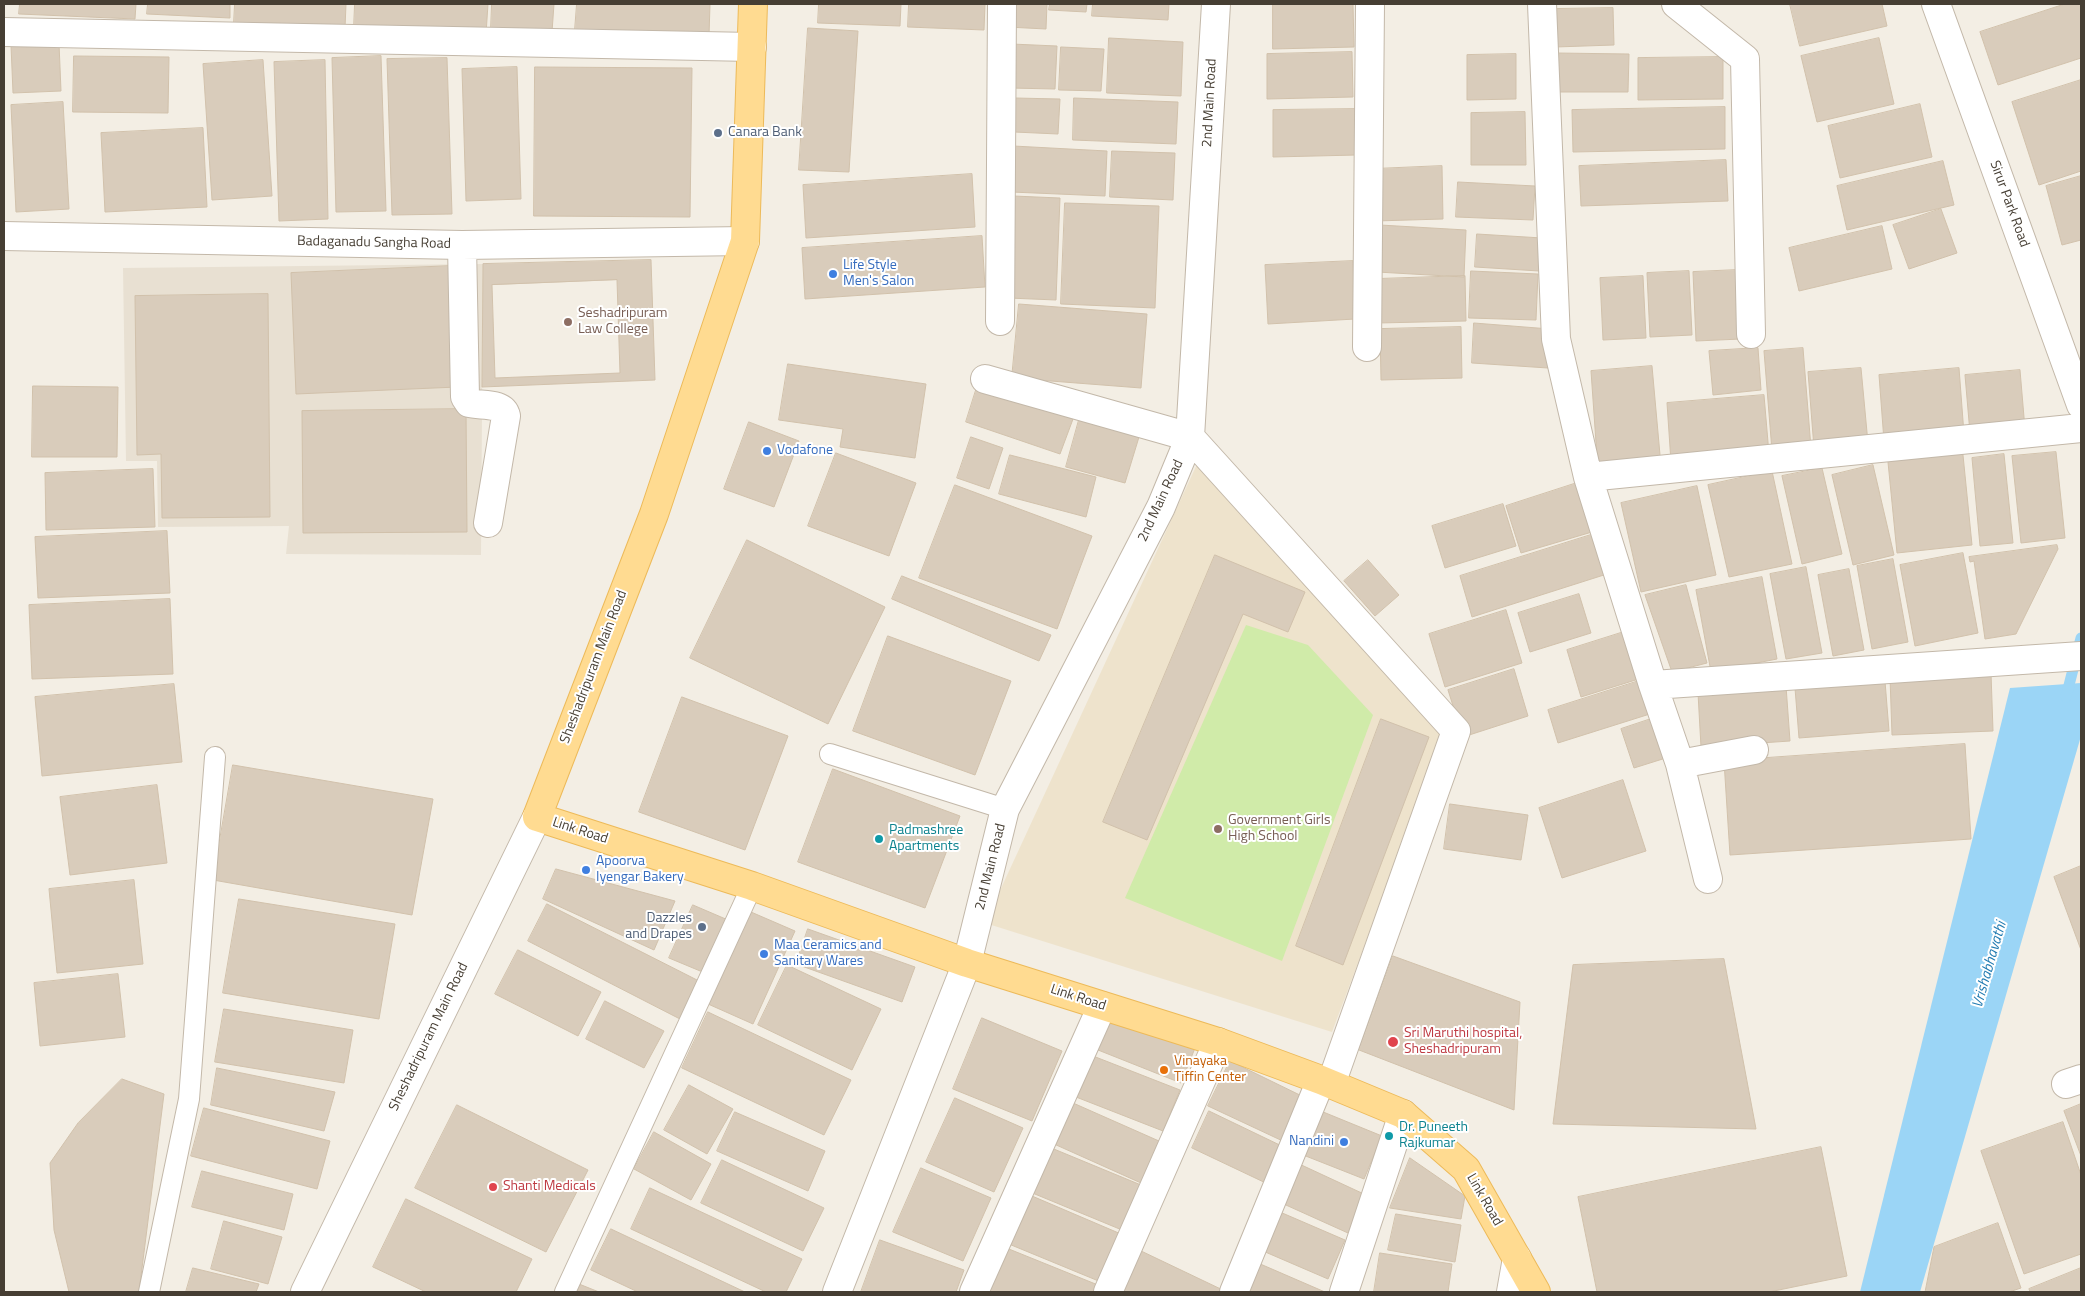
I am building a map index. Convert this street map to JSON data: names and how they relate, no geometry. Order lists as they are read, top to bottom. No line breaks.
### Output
{"streets":{"main road":["Sheshadripuram Main Road","Link Road"],"street":["2nd Main Road","Sirur Park Road","Badaganadu Sangha Road"]},"crossings":[["2nd Main Road","Link Road"],["Badaganadu Sangha Road","Sheshadripuram Main Road"],["Sheshadripuram Main Road","Link Road"]],"water":["Vrishabhavathi"],"places":["Canara Bank","Life Style Men's Salon","Seshadripuram Law College","Vodafone","Government Girls High School","Padmashree Apartments","Apoorva Iyengar Bakery","Dazzles and Drapes","Maa Ceramics and Sanitary Wares","Sri Maruthi hospital, Sheshadripuram","Vinayaka Tiffin Center","Dr. Puneeth Rajkumar","Nandini","Shanti Medicals"]}
